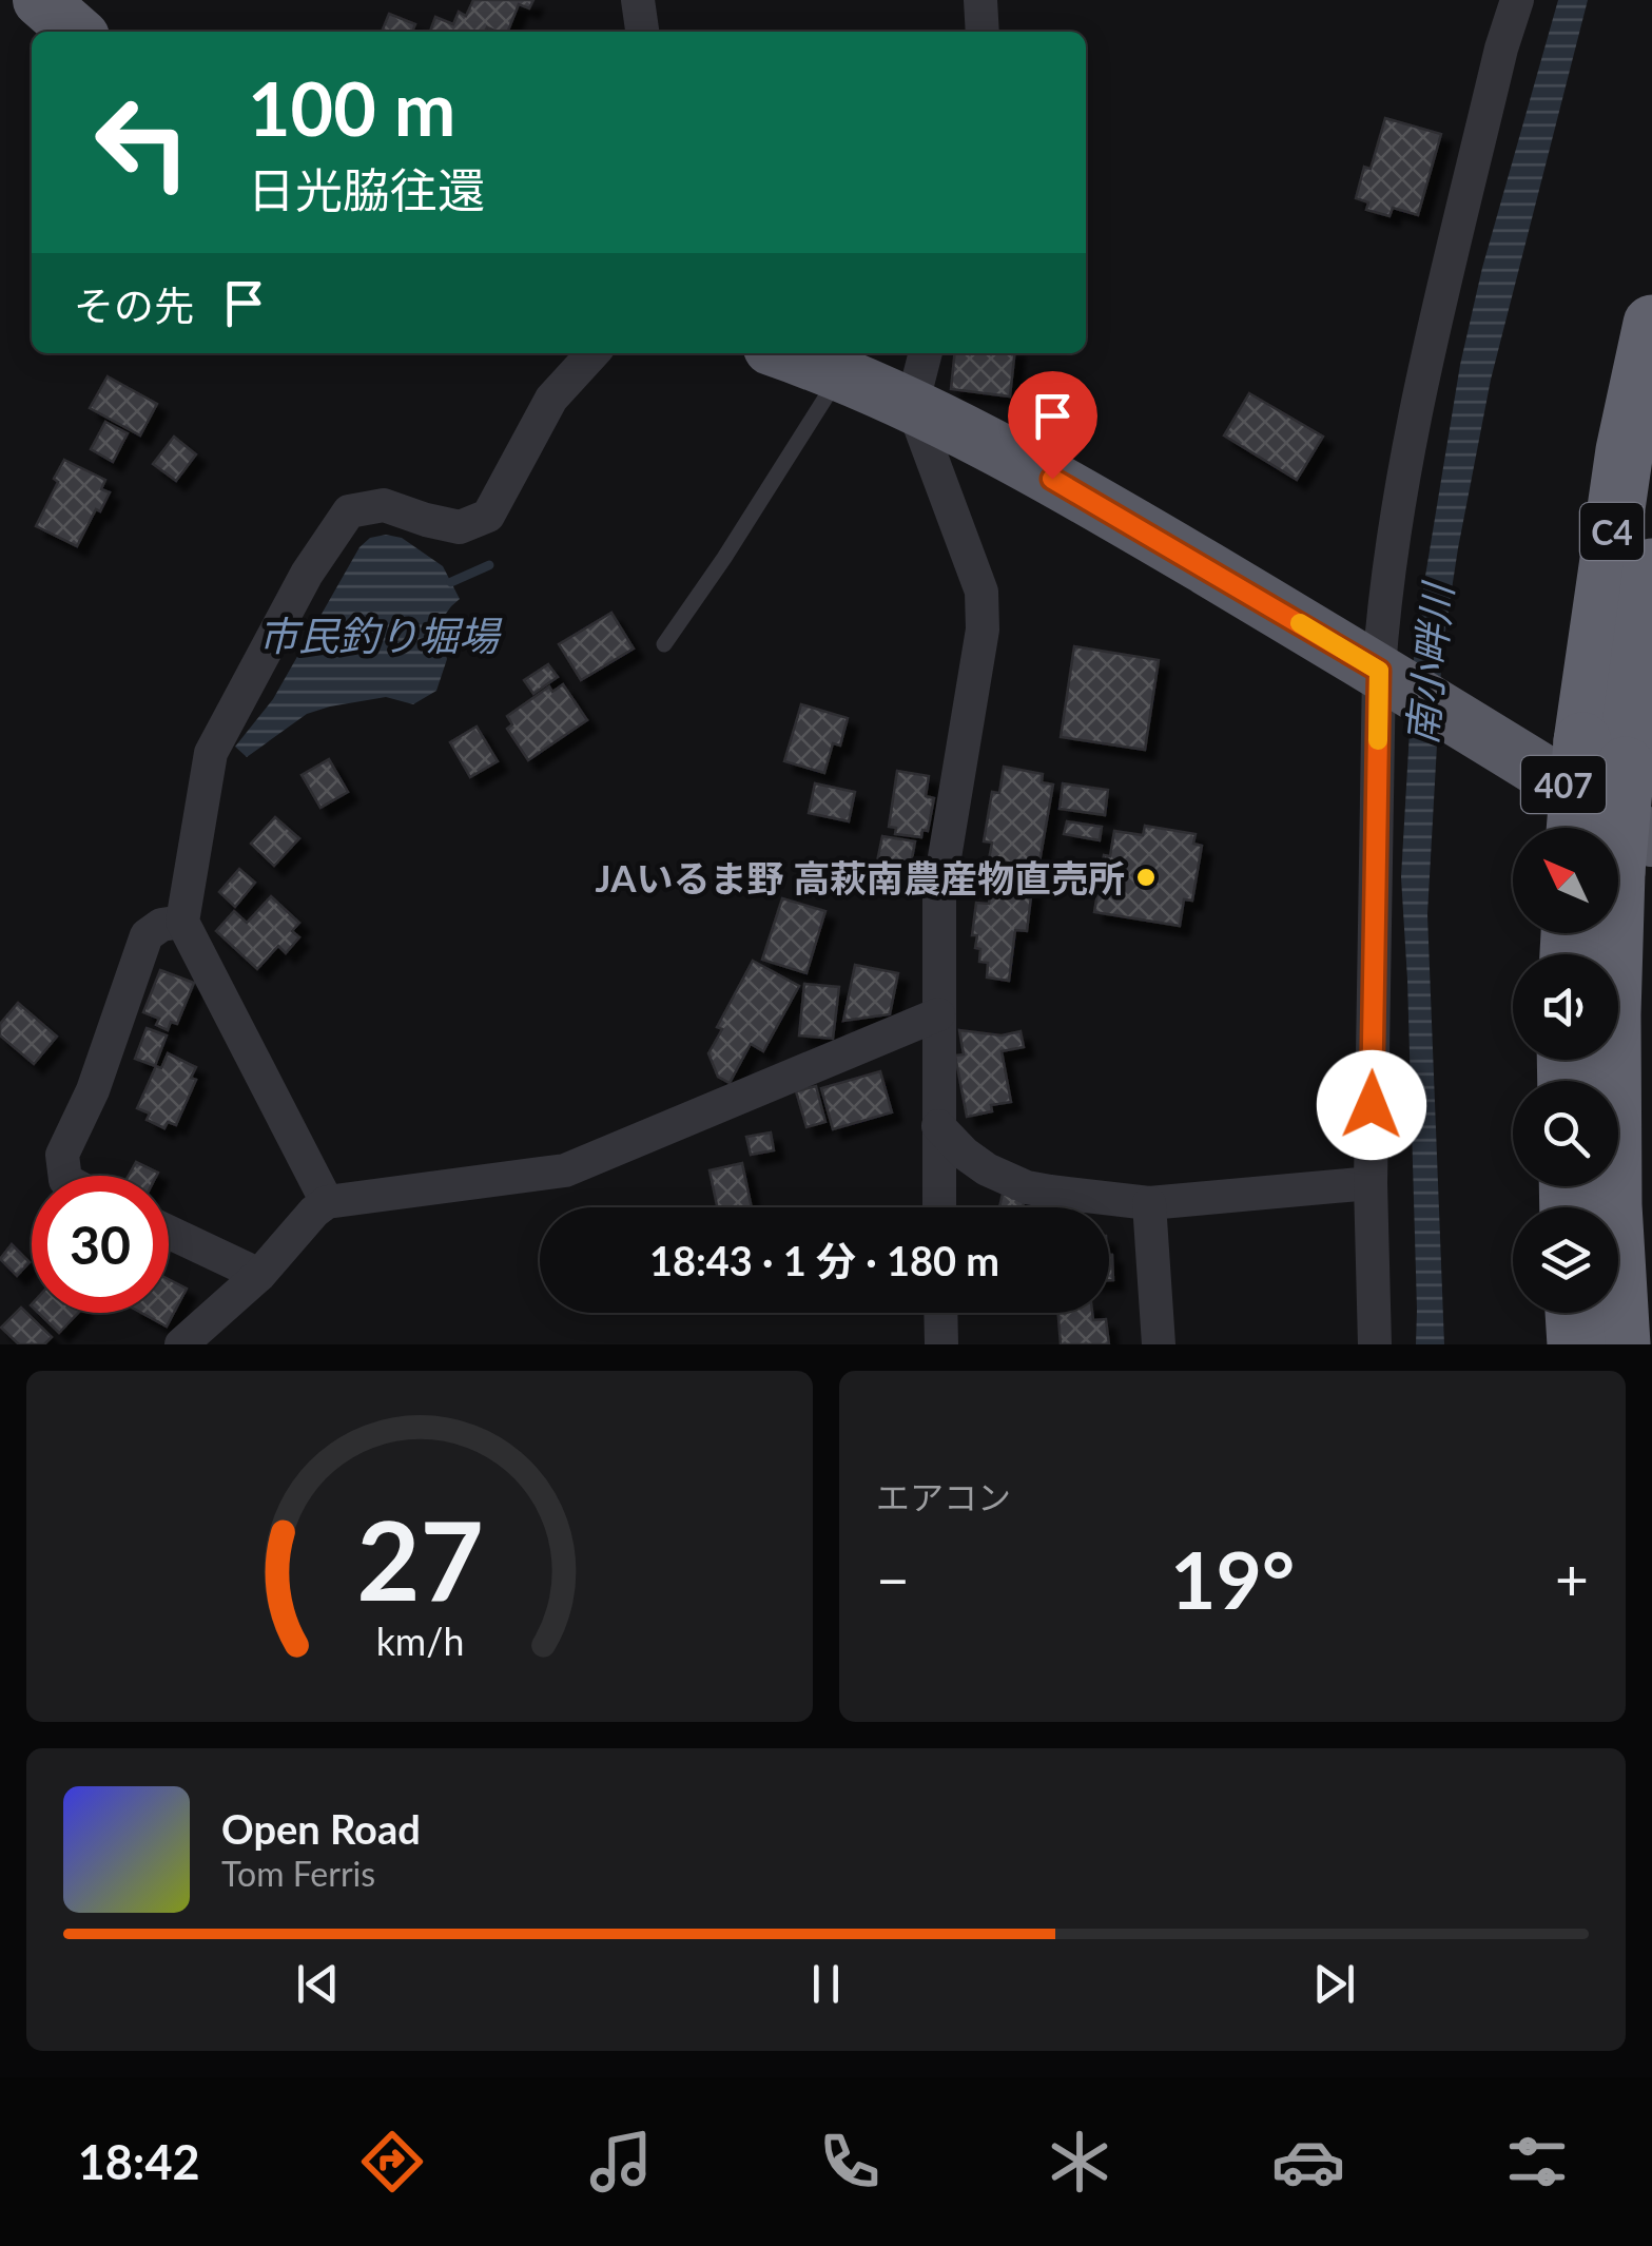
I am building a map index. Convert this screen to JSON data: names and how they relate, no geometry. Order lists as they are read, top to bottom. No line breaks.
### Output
{"streets":{"highway":["C4","407"]},"water":["市民釣り堀場","南小畔川"],"places":["JAいるま野 高萩南農産物直売所"],"north":"top left","page":{"turn":["100 m","日光脇往還"],"then":"その先","limit":"30","trip":"18:43 · 1 分 · 180 m","tile":"エアコン","heat":["−","19°","+"],"song":["Open Road","Tom Ferris"],"tabs":"18:42","gauge":["27","km/h"]}}
